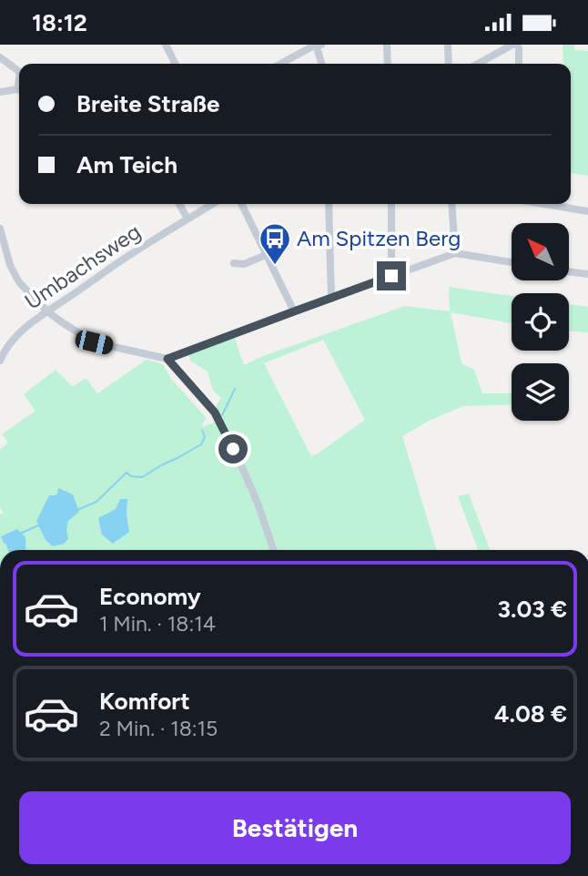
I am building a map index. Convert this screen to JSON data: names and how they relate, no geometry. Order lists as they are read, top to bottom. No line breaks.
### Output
{"streets":{"street":["Umbachsweg"]},"places":{"bus stop":["Am Spitzen Berg"]},"north":"top left","page":{"status":"18:12","banner":["Breite Straße","Am Teich"],"list":[{"name":"Economy","note":"1 Min. · 18:14","value":"3.03 €"},{"name":"Komfort","note":"2 Min. · 18:15","value":"4.08 €"}],"buttons":"Bestätigen"}}
